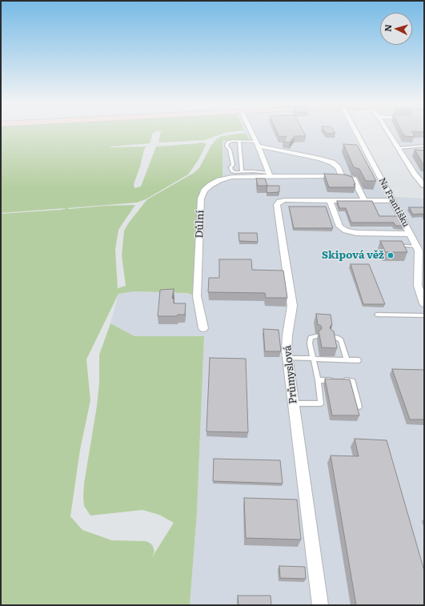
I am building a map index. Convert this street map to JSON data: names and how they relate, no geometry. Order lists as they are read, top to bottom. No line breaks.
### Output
{"streets":{"street":["Na Františku","Důlní","Průmyslová"]},"crossings":[["Na Františku","Průmyslová"]],"places":["Skipová věž"],"north":"left"}
